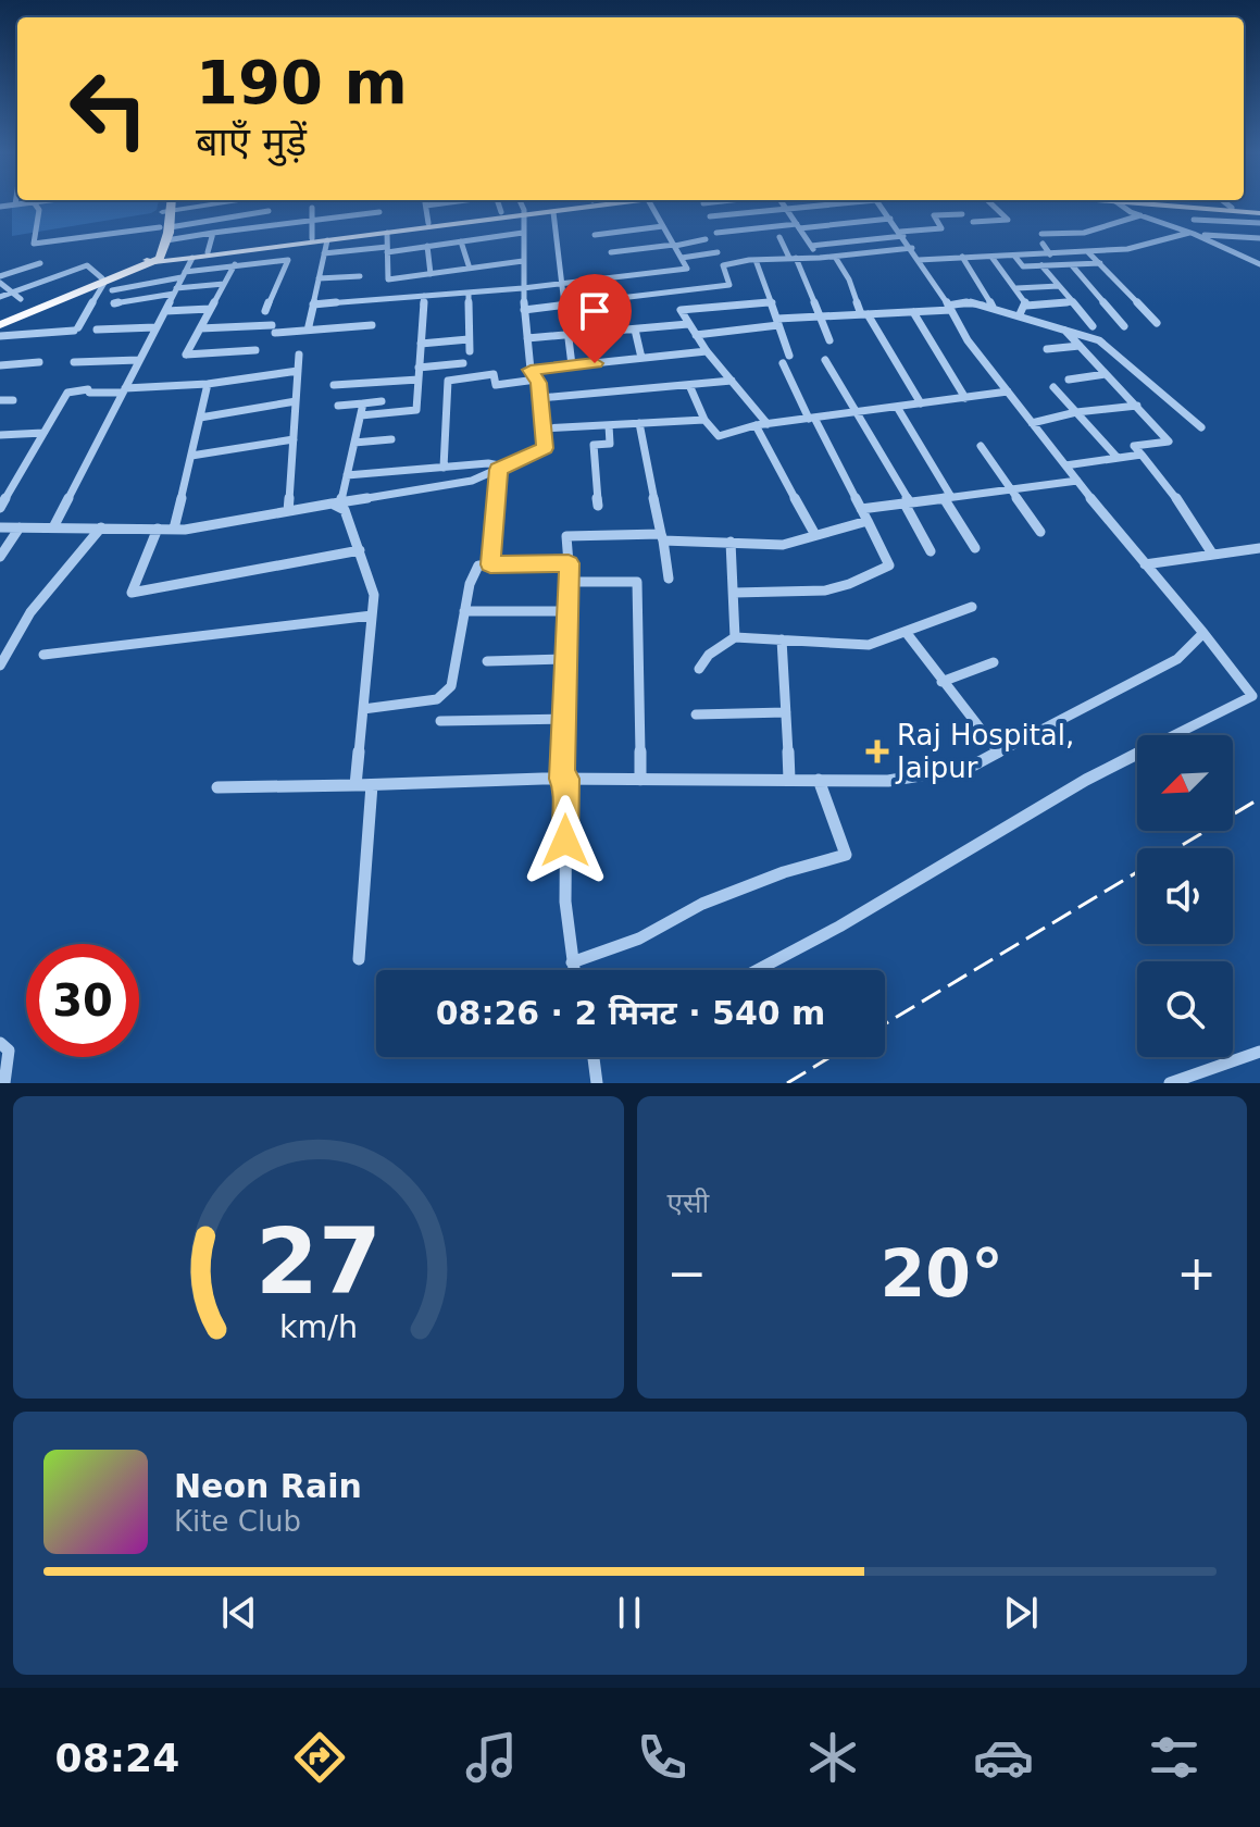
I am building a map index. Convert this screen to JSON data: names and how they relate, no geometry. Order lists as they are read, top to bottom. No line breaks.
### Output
{"places":{"health":["Raj Hospital, Jaipur"]},"north":"bottom left","page":{"turn":["190 m","बाएँ मुड़ें"],"limit":"30","trip":"08:26 · 2 मिनट · 540 m","tile":"एसी","heat":["−","20°","+"],"song":["Neon Rain","Kite Club"],"tabs":"08:24","gauge":["27","km/h"]}}
